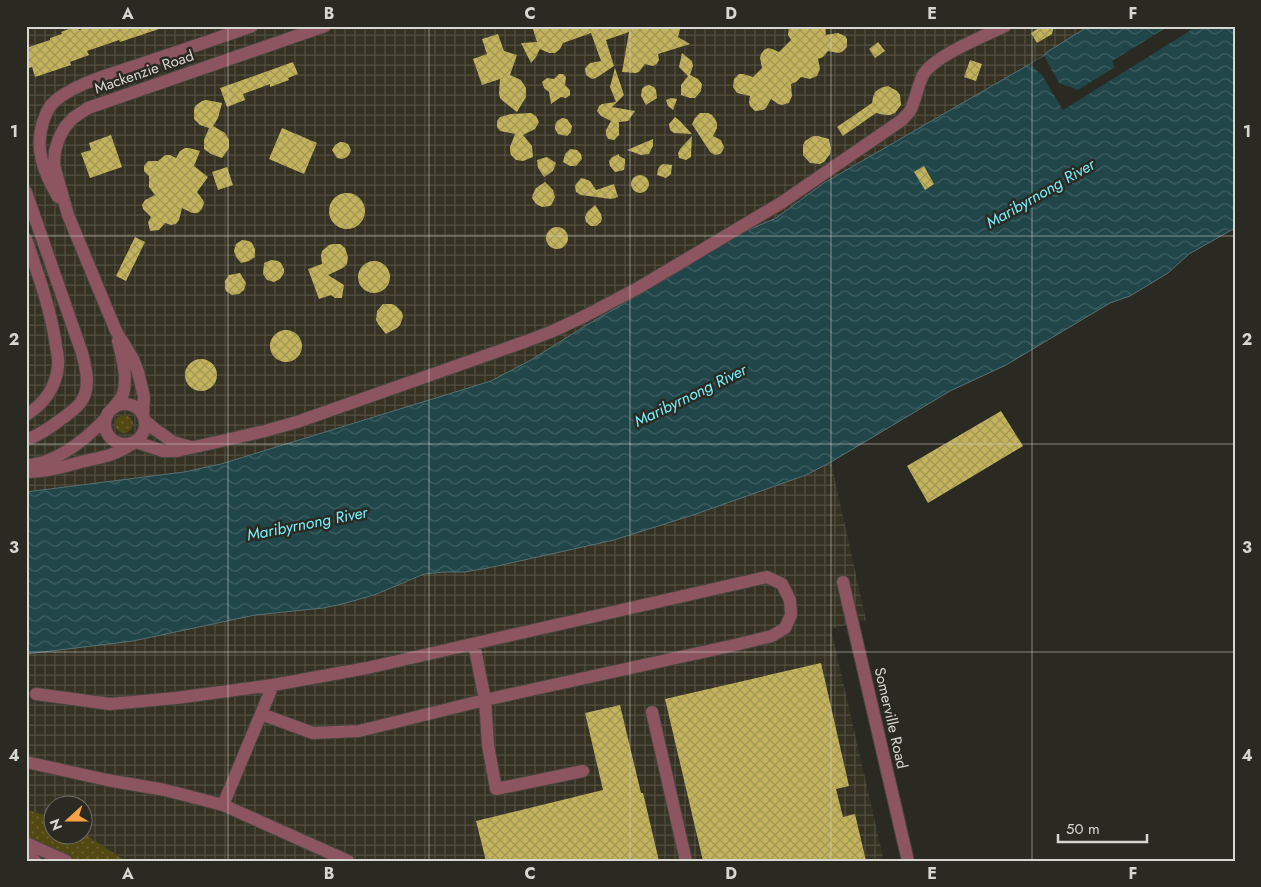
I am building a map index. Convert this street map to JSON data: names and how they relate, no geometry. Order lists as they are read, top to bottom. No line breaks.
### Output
{"streets":{"street":["Mackenzie Road","Somerville Road"]},"water":["Maribyrnong River"],"scale_bar":"50 m","north":"left","grid":{"columns":["A","B","C","D","E","F"],"rows":["1","2","3","4"]}}
